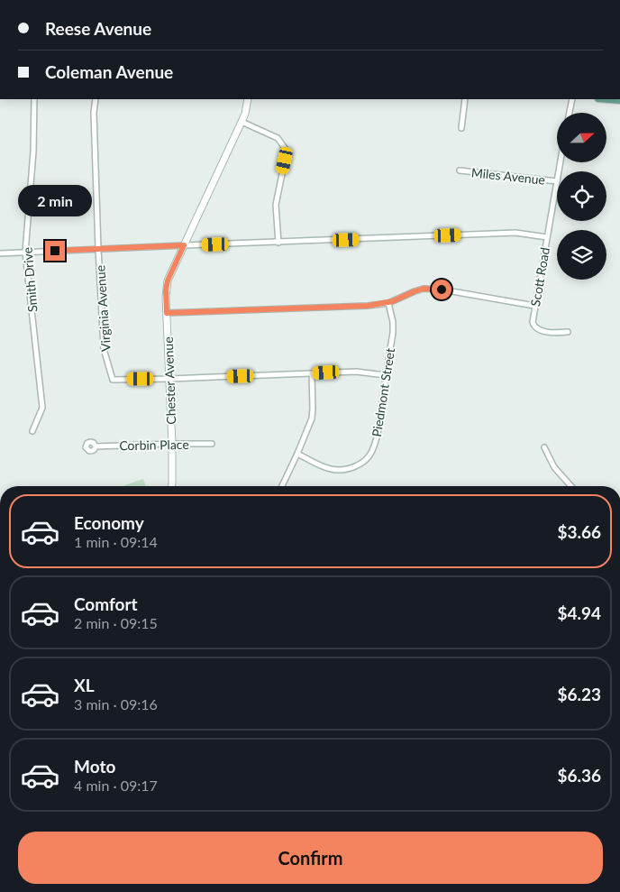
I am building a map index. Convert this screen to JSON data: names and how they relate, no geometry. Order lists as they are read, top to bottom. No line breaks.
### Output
{"streets":{"street":["Miles Avenue","Scott Road","Smith Drive","Virginia Avenue","Chester Avenue","Piedmont Street","Corbin Place"]},"crossings":[["Miles Avenue","Scott Road"],["Virginia Avenue","Chester Avenue"],["Virginia Avenue","Piedmont Street"],["Chester Avenue","Corbin Place"]],"north":"right","page":{"banner":["Reese Avenue","Coleman Avenue"],"bubble":"2 min","list":[{"name":"Economy","note":"1 min · 09:14","value":"$3.66"},{"name":"Comfort","note":"2 min · 09:15","value":"$4.94"},{"name":"XL","note":"3 min · 09:16","value":"$6.23"},{"name":"Moto","note":"4 min · 09:17","value":"$6.36"}],"buttons":"Confirm"}}
